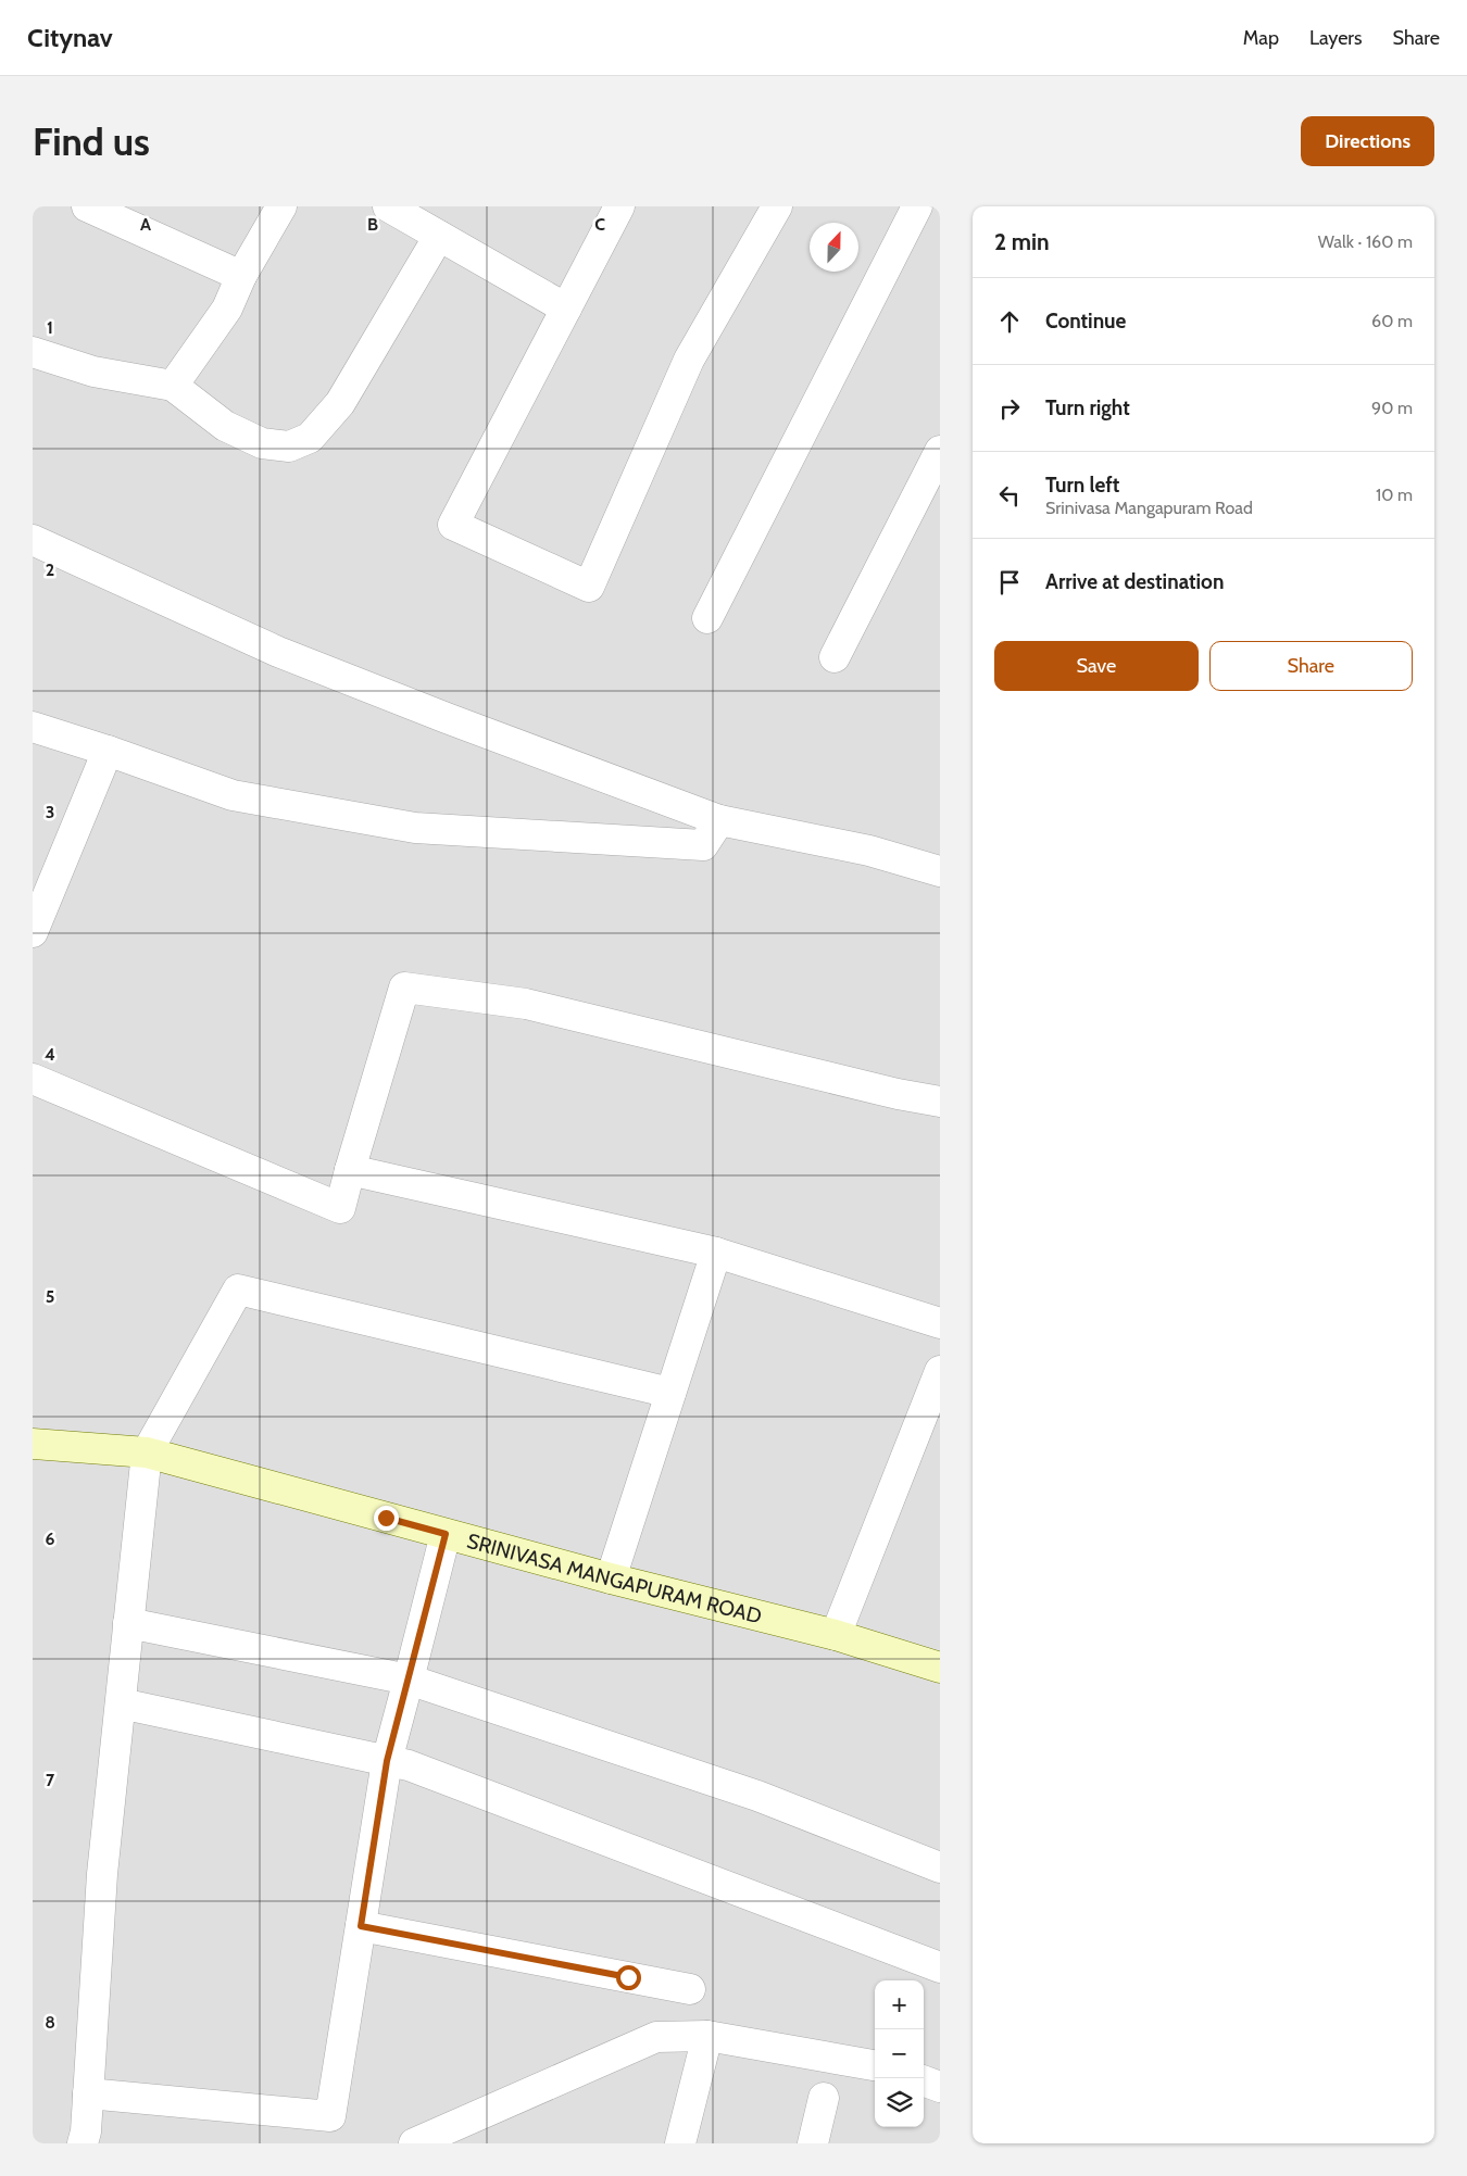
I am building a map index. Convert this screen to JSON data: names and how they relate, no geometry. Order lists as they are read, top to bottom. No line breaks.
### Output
{"streets":{"street":["SRINIVASA MANGAPURAM ROAD"]},"north":"top","page":{"header":"Citynav","nav":["Map","Layers","Share"],"buttons":["Directions",["Save","Share"]],"title":"Find us","heading":["2 min","Walk · 160 m"],"list":[["Continue","60 m"],["Turn right","90 m"],["Turn left","Srinivasa Mangapuram Road","10 m"],"Arrive at destination"],"map_buttons":["+","−"]},"grid":{"columns":["A","B","C"],"rows":["1","2","3","4","5","6","7","8"]}}
